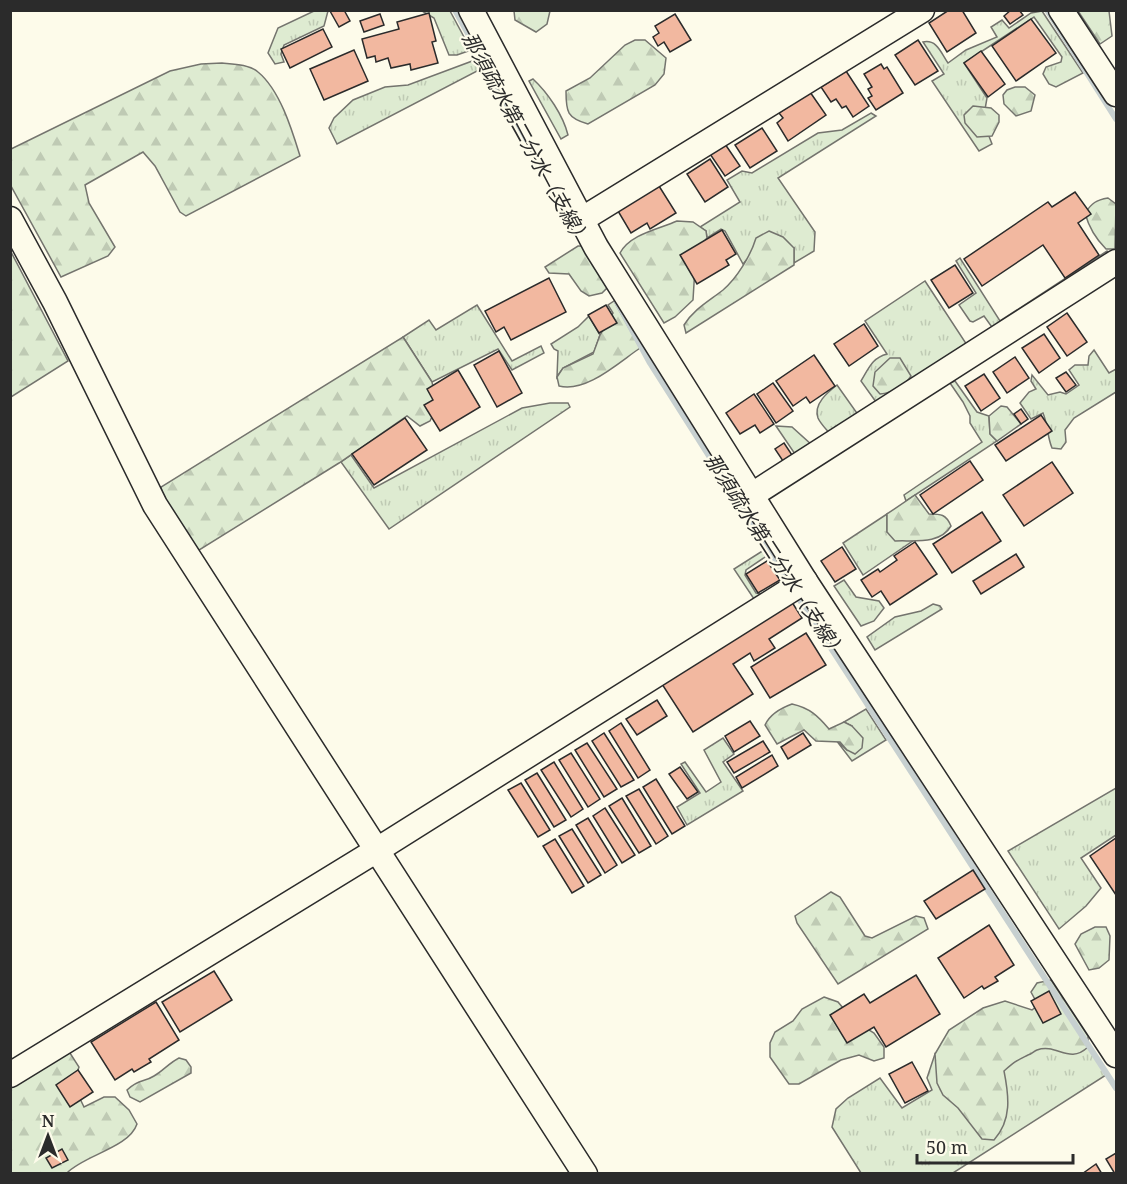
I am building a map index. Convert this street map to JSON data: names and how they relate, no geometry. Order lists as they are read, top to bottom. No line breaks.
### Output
{"water":["那須疏水第二分水（支線）"],"scale_bar":"50 m","north":"top"}
